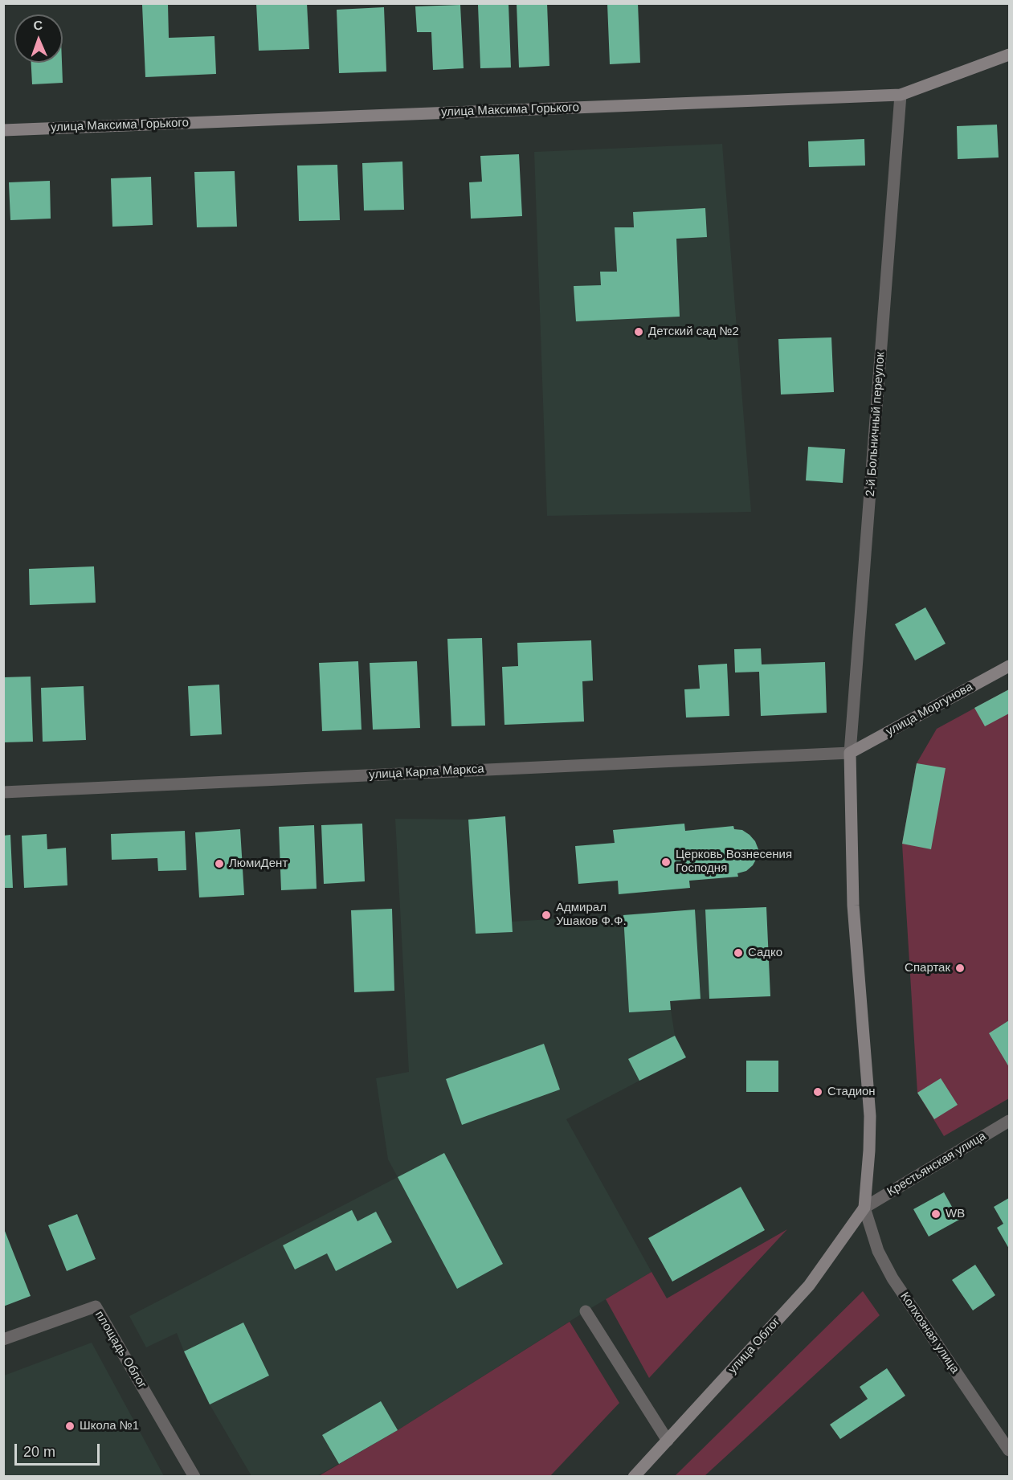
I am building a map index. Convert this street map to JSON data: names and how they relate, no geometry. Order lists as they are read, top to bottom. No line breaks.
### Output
{"streets":{"main road":["улица Максима Горького","улица Моргунова","улица Облог"],"street":["2-й Больничный переулок","улица Карла Маркса","Крестьянская улица","Колхозная улица","площадь Облог"]},"crossings":[["улица Максима Горького","2-й Больничный переулок"],["2-й Больничный переулок","улица Моргунова"],["2-й Больничный переулок","улица Карла Маркса"],["улица Моргунова","улица Карла Маркса"],["Крестьянская улица","Колхозная улица"],["Крестьянская улица","улица Облог"],["Колхозная улица","улица Облог"]],"places":["Детский сад №2","Церковь Вознесения Господня","ЛюмиДент","Адмирал Ушаков Ф.Ф.","Садко","Спартак","Стадион","WB","Школа №1"],"scale_bar":"20 m","north":"top"}
